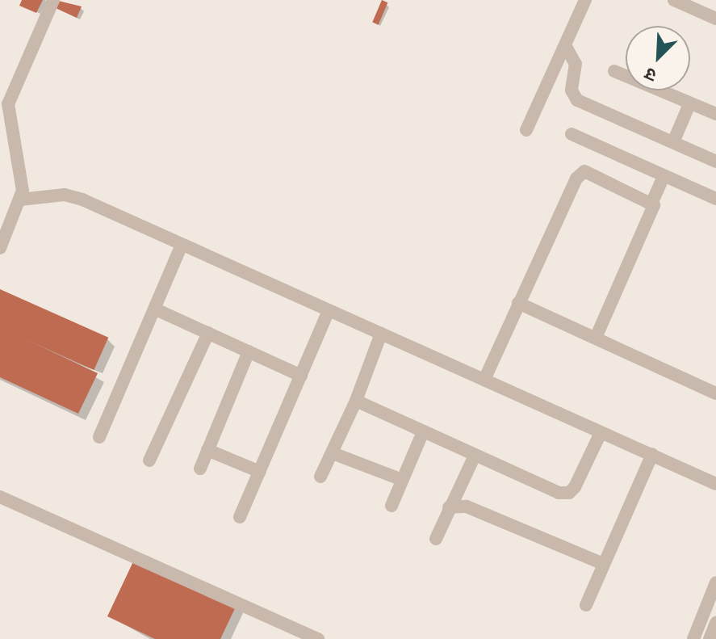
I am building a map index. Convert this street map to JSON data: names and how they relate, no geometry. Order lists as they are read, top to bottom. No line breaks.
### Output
{"north":"bottom left"}
